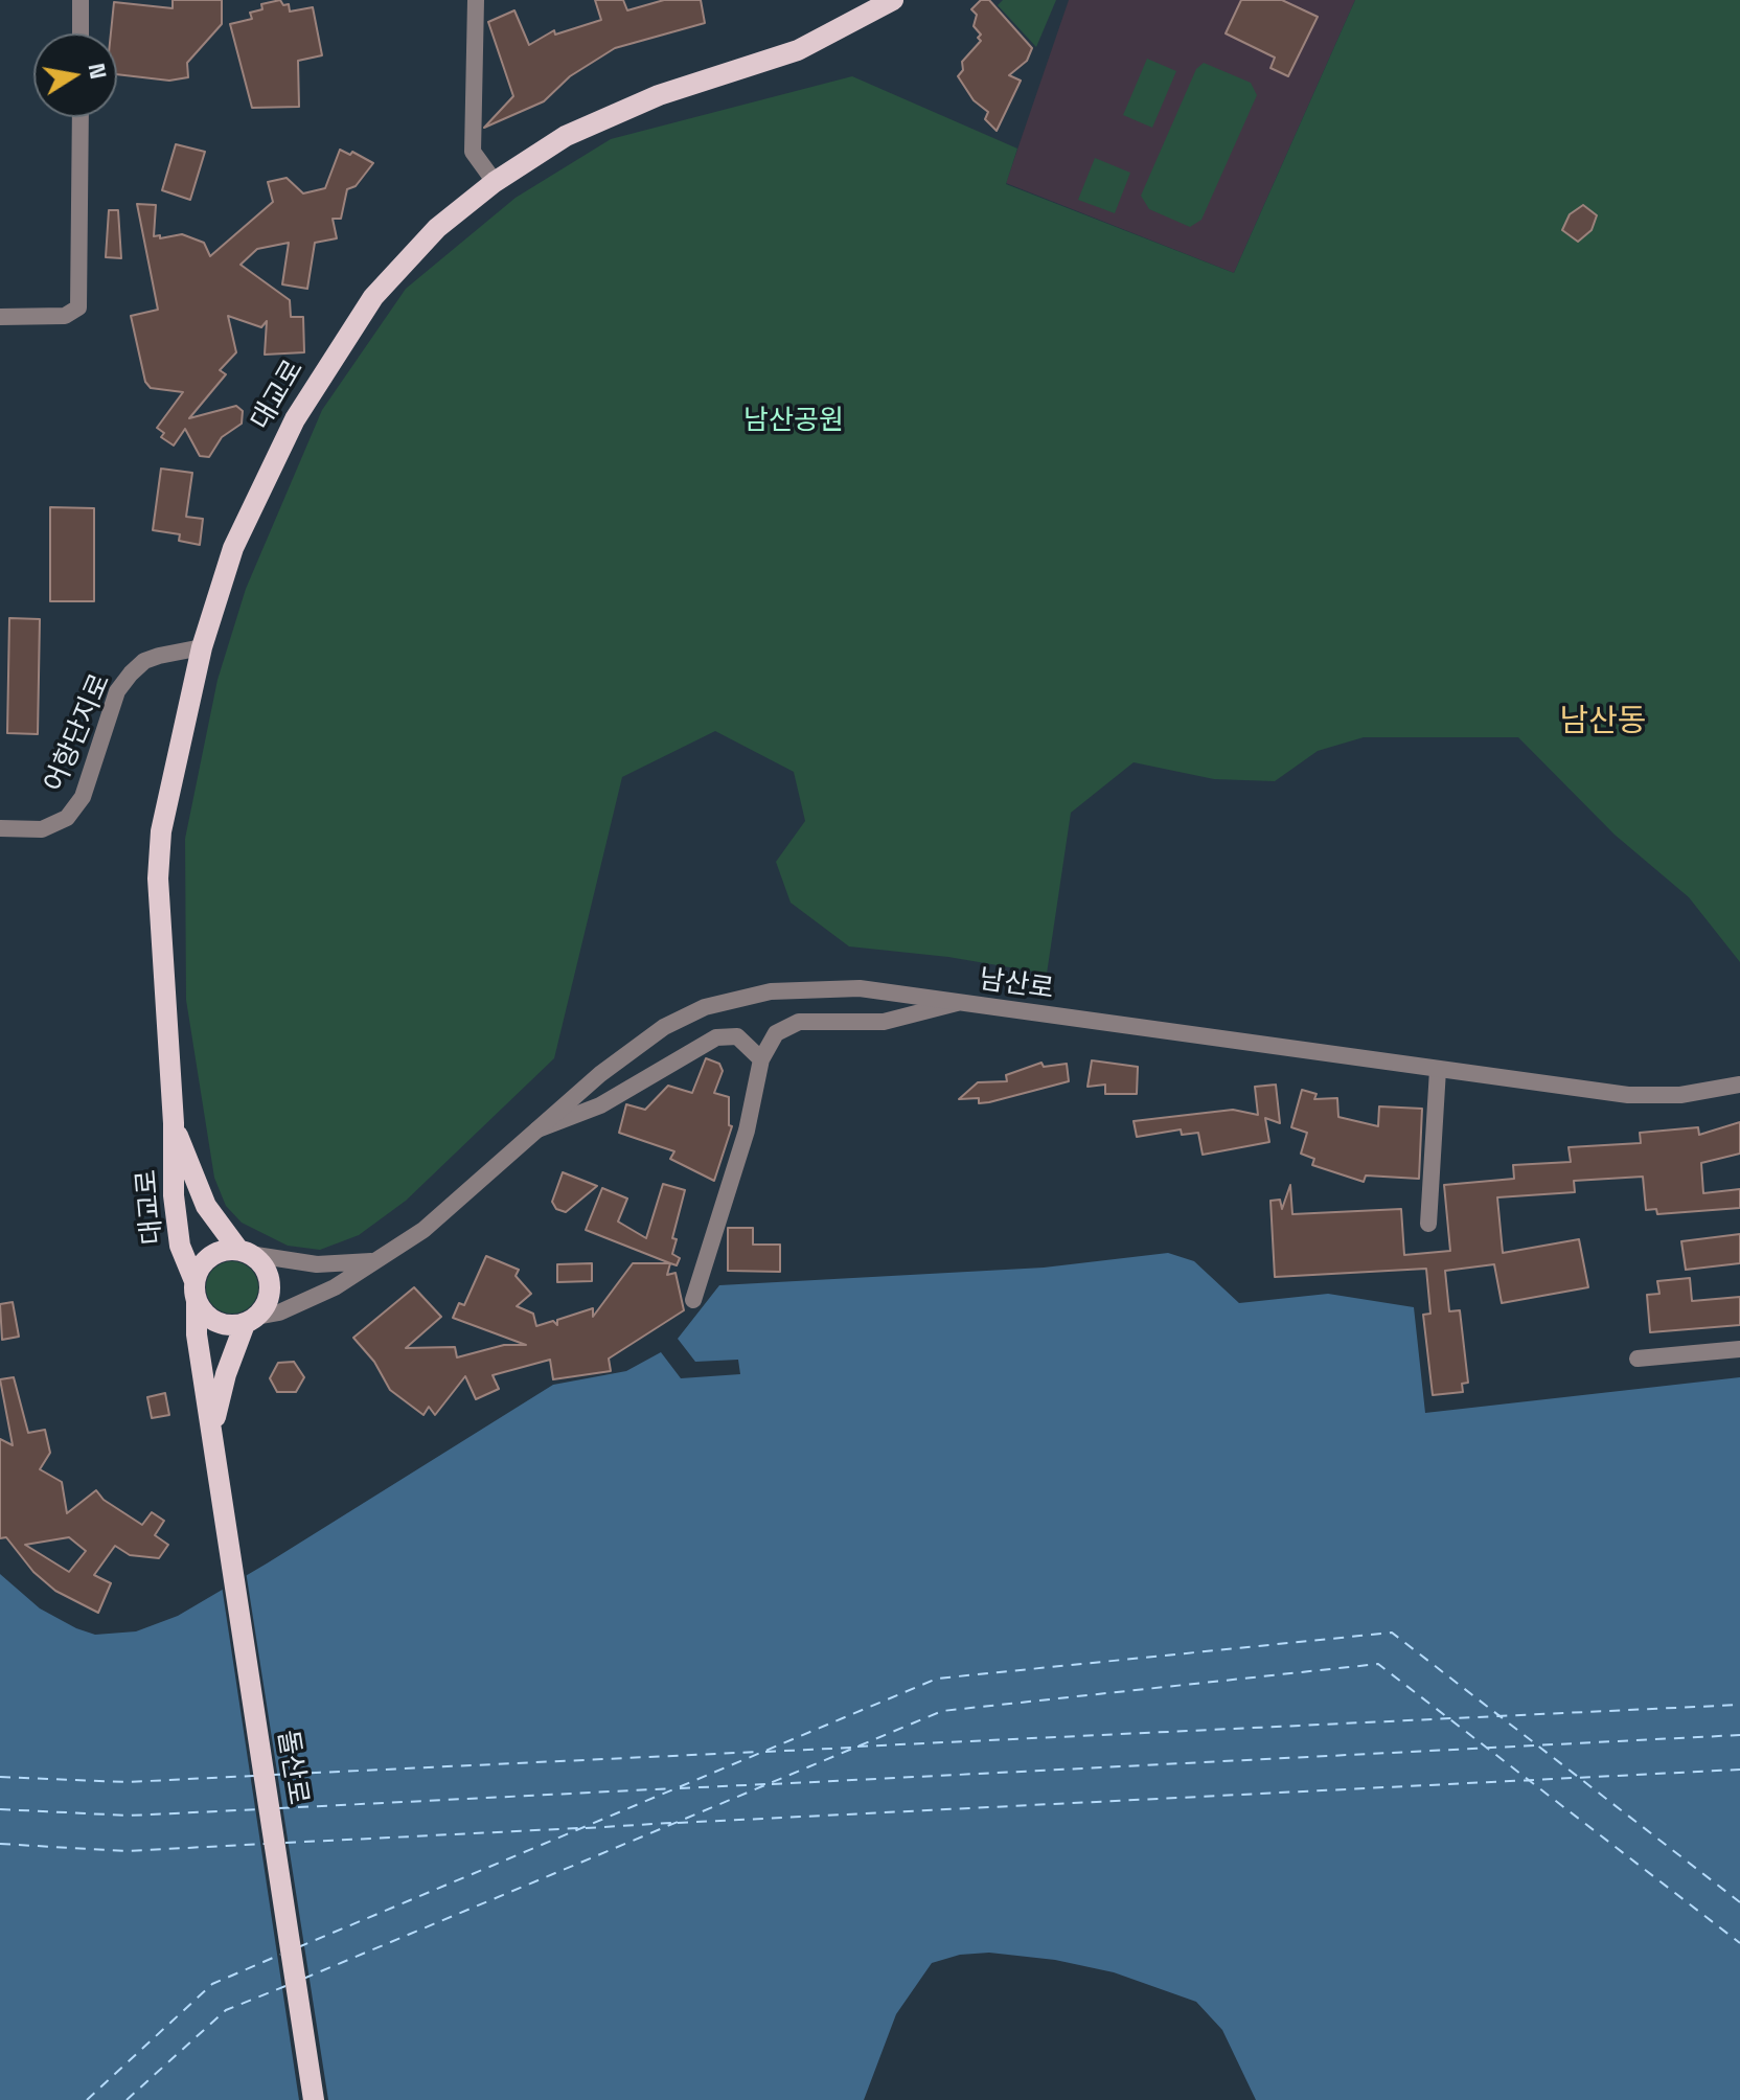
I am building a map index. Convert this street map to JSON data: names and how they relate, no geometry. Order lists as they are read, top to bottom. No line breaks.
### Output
{"streets":{"main road":["대교로","돌산로"],"street":["어항단지로","남산로"]},"crossings":[["대교로","어항단지로"],["대교로","남산로"],["대교로","돌산로"]],"districts":["남산동"],"parks":["남산공원"],"north":"right"}
